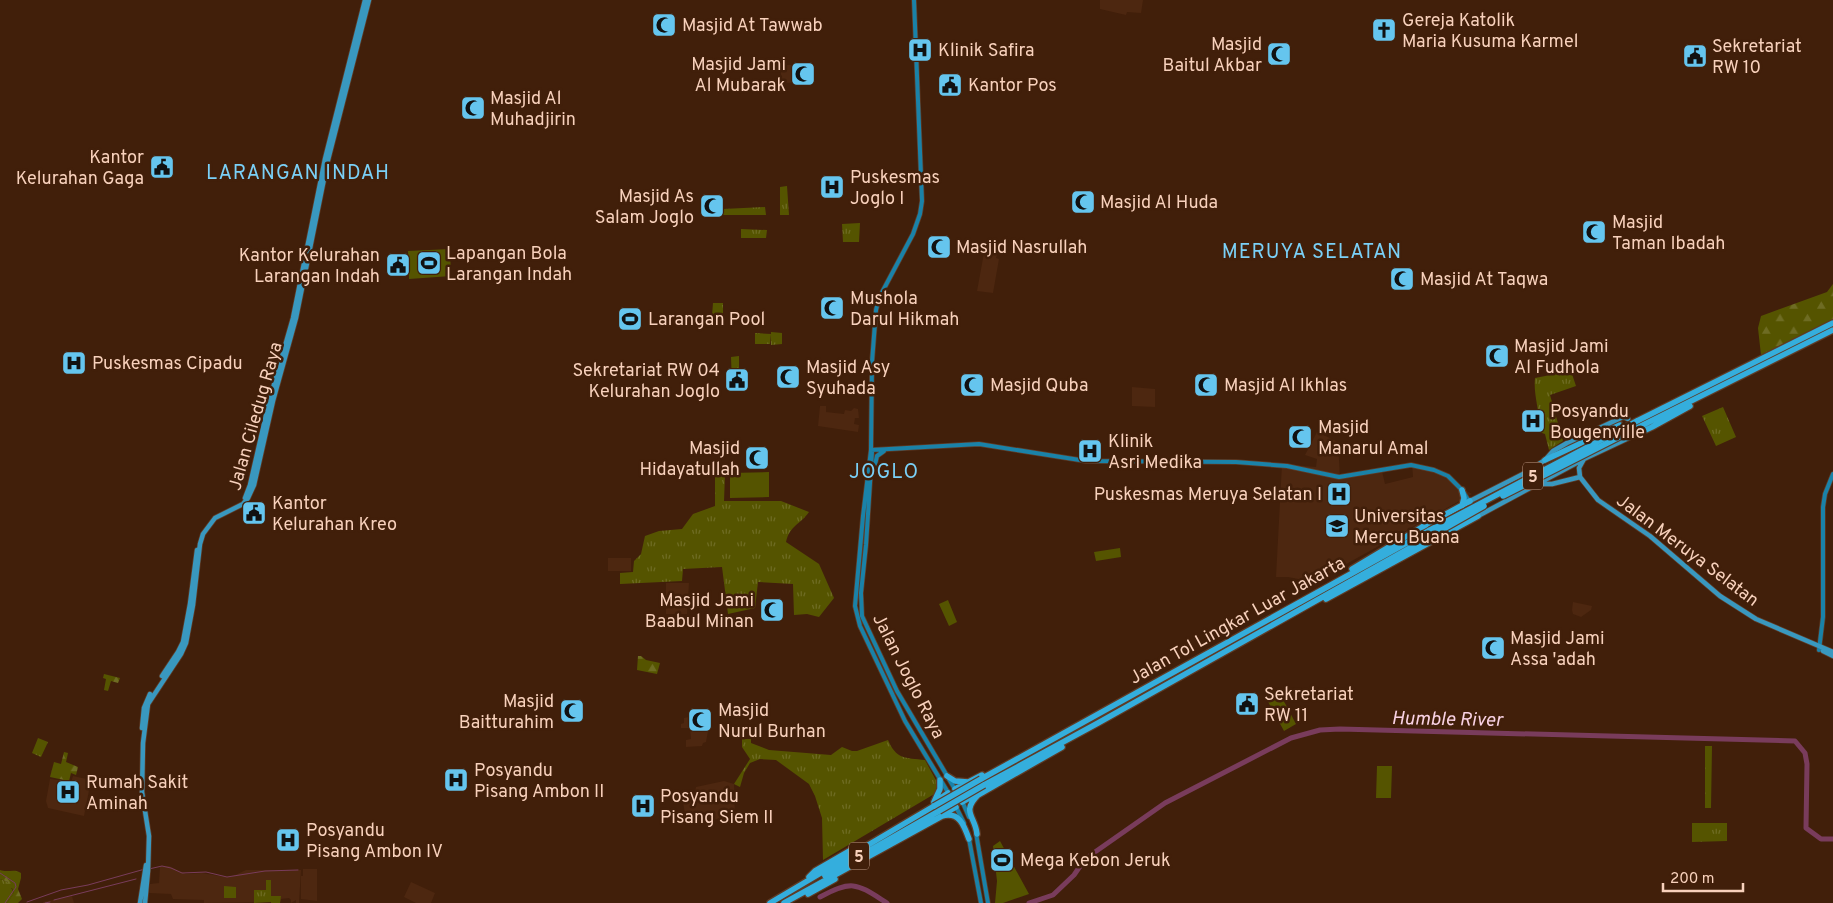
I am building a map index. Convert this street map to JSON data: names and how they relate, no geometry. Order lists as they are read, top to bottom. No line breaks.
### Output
{"streets":{"highway":["5","Jalan Tol Lingkar Luar Jakarta"],"main road":["Jalan Ciledug Raya","Jalan Meruya Selatan","Jalan Joglo Raya"]},"districts":["LARANGAN INDAH","MERUYA SELATAN","JOGLO"],"water":["Humble River"],"places":{"mosque":["Masjid At Tawwab","Masjid Baitul Akbar","Masjid Jami Al Mubarak","Masjid Al Muhadjirin","Masjid Al Huda","Masjid As Salam Joglo","Masjid Taman Ibadah","Masjid Nasrullah","Masjid At Taqwa","Mushola Darul Hikmah","Masjid Jami Al Fudhola","Masjid Asy Syuhada","Masjid Quba","Masjid Al Ikhlas","Masjid Manarul Amal","Masjid Hidayatullah","Masjid Jami Baabul Minan","Masjid Jami Assa 'adah","Masjid Baitturahim","Masjid Nurul Burhan"],"church":["Gereja Katolik Maria Kusuma Karmel"],"hospital":["Klinik Safira","Puskesmas Joglo I","Puskesmas Cipadu","Posyandu Bougenville","Klinik Asri Medika","Puskesmas Meruya Selatan I","Posyandu Pisang Ambon II","Rumah Sakit Aminah","Posyandu Pisang Siem II","Posyandu Pisang Ambon IV"],"public building":["Sekretariat RW 10","Kantor Pos","Kantor Kelurahan Gaga","Kantor Kelurahan Larangan Indah","Sekretariat RW 04 Kelurahan Joglo","Kantor Kelurahan Kreo","Sekretariat RW 11"],"sports":["Lapangan Bola Larangan Indah","Larangan Pool","Mega Kebon Jeruk"],"school or university":["Universitas Mercu Buana"]},"scale_bar":"200 m"}
